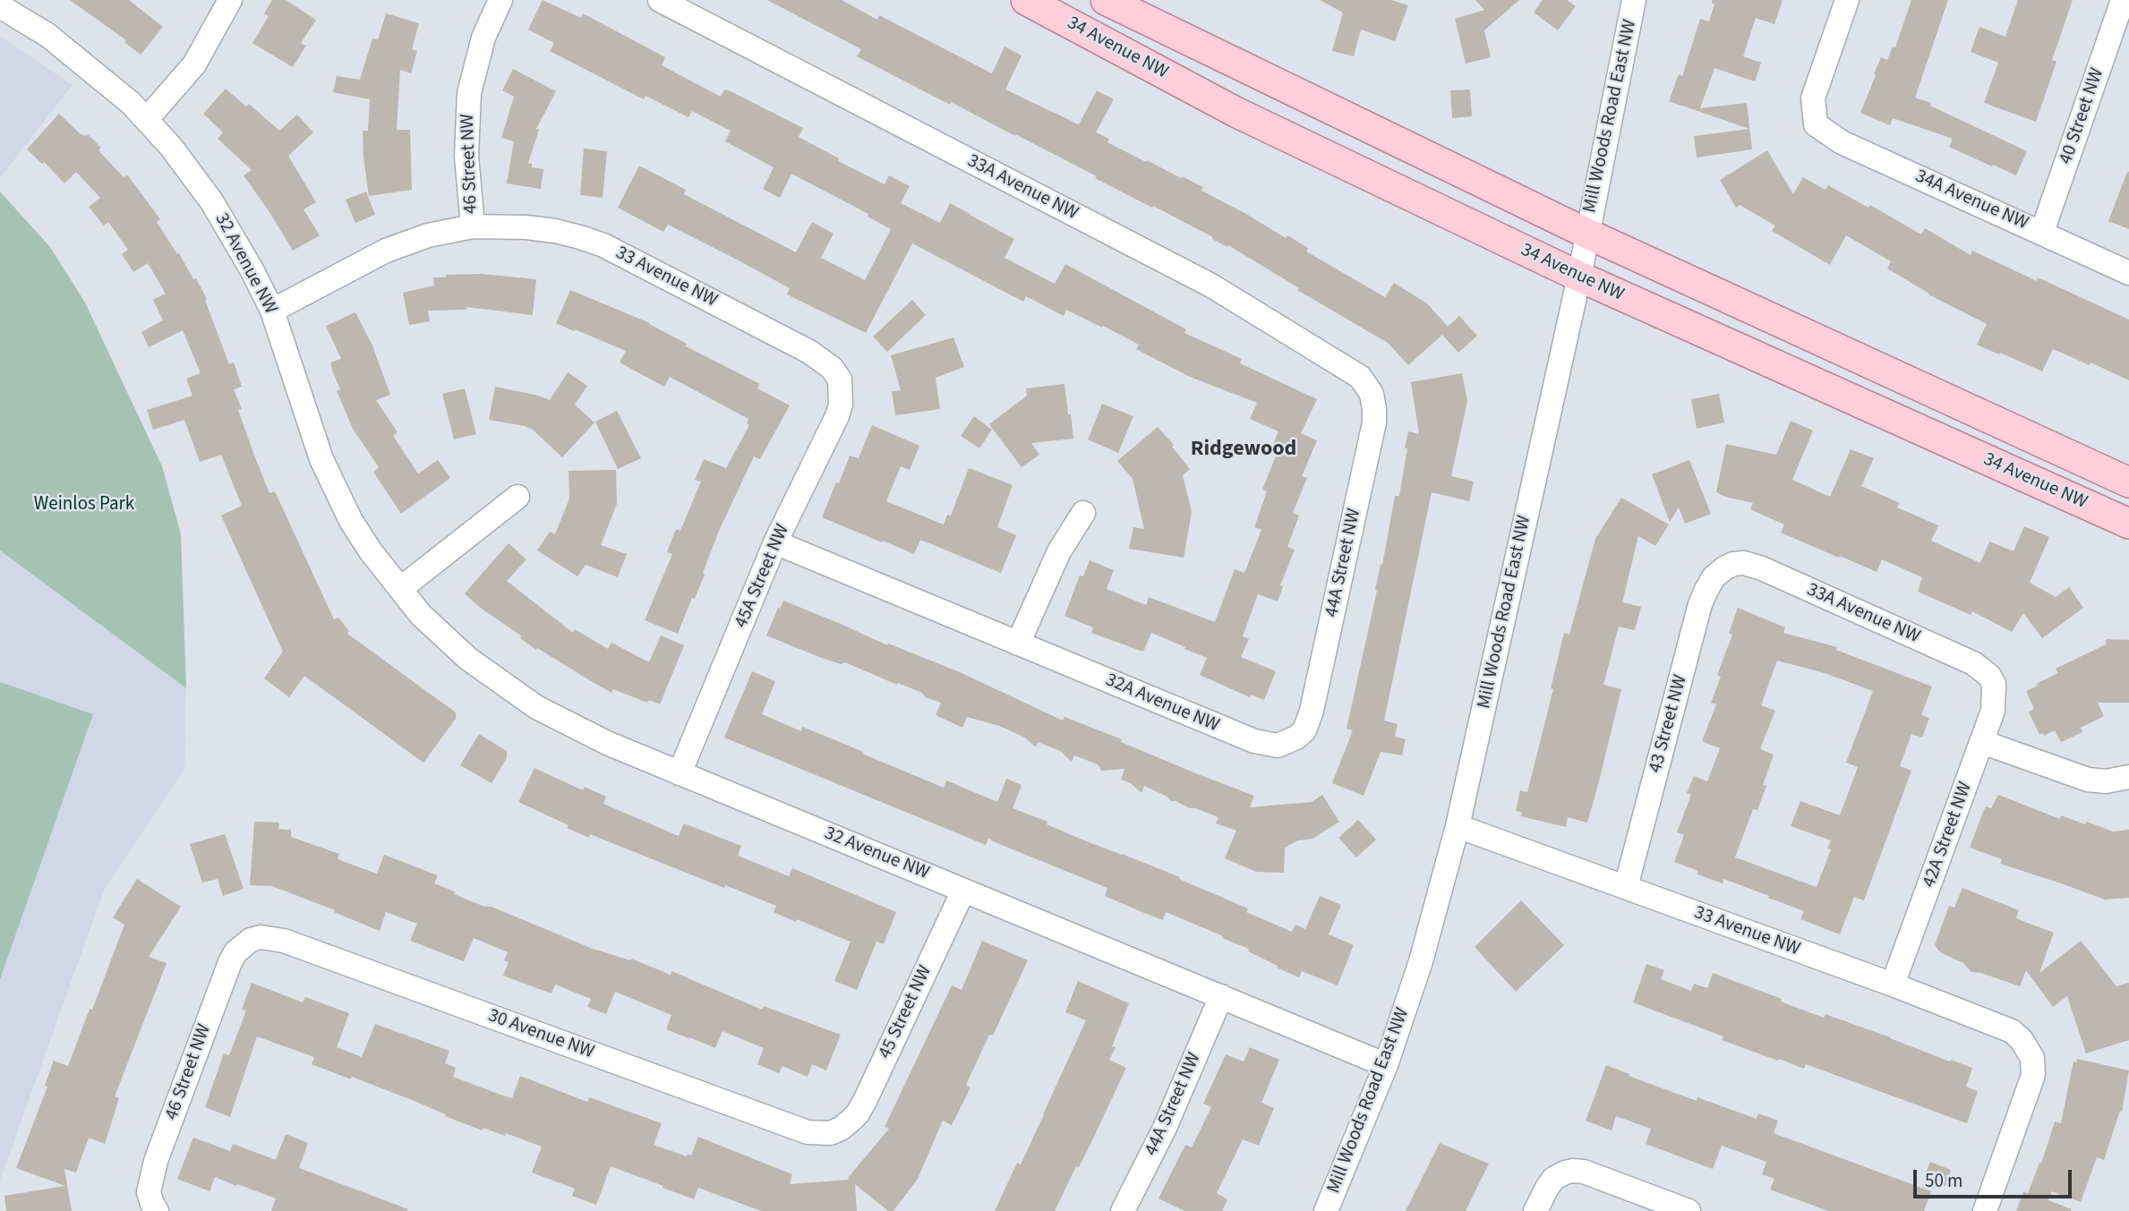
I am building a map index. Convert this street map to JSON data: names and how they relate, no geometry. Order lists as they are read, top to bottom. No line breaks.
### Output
{"streets":{"main road":["34 Avenue NW"],"street":["Mill Woods Road East NW","40 Street NW","46 Street NW","33A Avenue NW","34A Avenue NW","32 Avenue NW","33 Avenue NW","44A Street NW","45A Street NW","32A Avenue NW","43 Street NW","42A Street NW","45 Street NW","30 Avenue NW"]},"crossings":[["34 Avenue NW","Mill Woods Road East NW"],["Mill Woods Road East NW","32 Avenue NW"],["Mill Woods Road East NW","33 Avenue NW"],["40 Street NW","34A Avenue NW"],["46 Street NW","32 Avenue NW"],["46 Street NW","33 Avenue NW"],["46 Street NW","30 Avenue NW"],["33A Avenue NW","44A Street NW"],["33A Avenue NW","43 Street NW"],["33A Avenue NW","42A Street NW"],["32 Avenue NW","44A Street NW"],["32 Avenue NW","45A Street NW"],["32 Avenue NW","45 Street NW"],["33 Avenue NW","45A Street NW"],["33 Avenue NW","43 Street NW"],["33 Avenue NW","42A Street NW"],["44A Street NW","32A Avenue NW"],["45A Street NW","32A Avenue NW"],["45 Street NW","30 Avenue NW"]],"districts":["Ridgewood"],"parks":["Weinlos Park"],"scale_bar":"50 m"}
